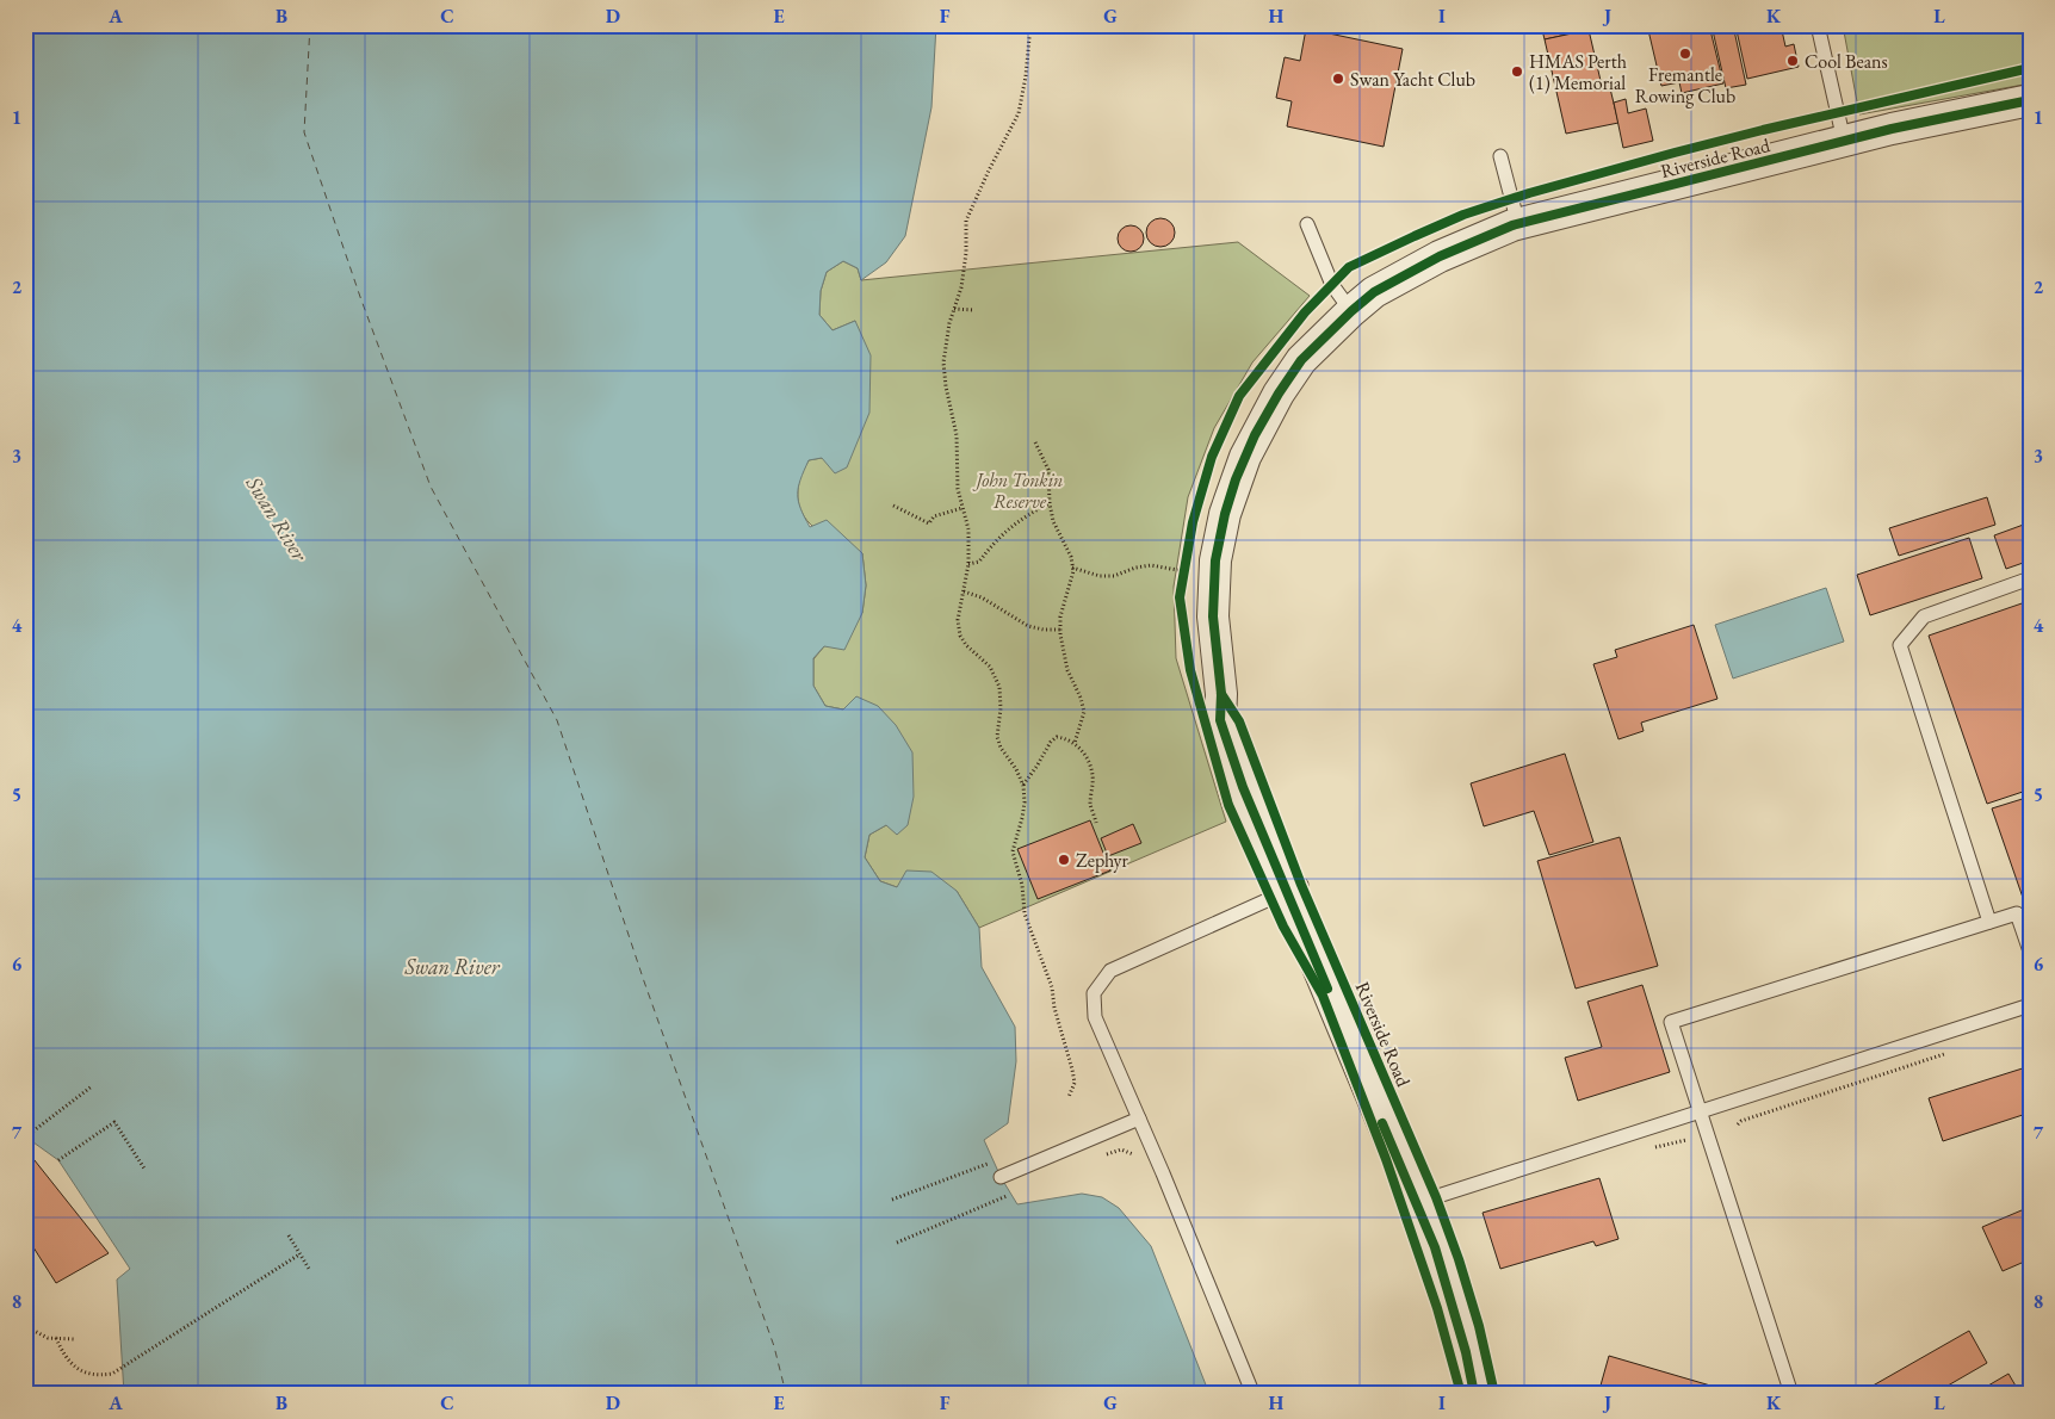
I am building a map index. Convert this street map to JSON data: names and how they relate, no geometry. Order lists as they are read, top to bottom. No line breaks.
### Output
{"streets":{"street":["Riverside Road"]},"water":["Swan River"],"parks":["John Tonkin Reserve"],"places":["Fremantle Rowing Club","Cool Beans","HMAS Perth (1) Memorial","Swan Yacht Club","Zephyr"],"grid":{"columns":["A","B","C","D","E","F","G","H","I","J","K","L"],"rows":["1","2","3","4","5","6","7","8"]}}
